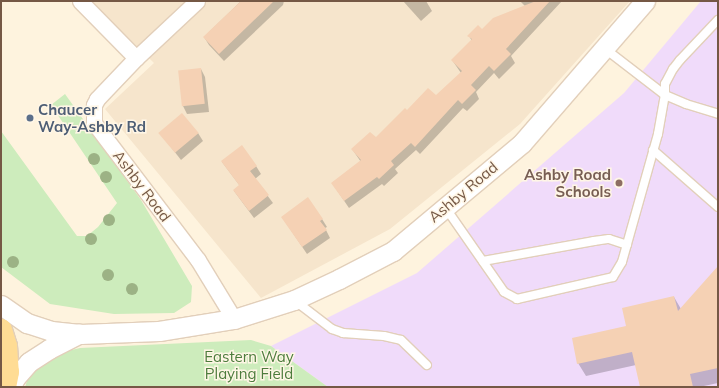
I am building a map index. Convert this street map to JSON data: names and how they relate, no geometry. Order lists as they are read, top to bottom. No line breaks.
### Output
{"streets":{"street":["Ashby Road"]},"parks":["Eastern Way Playing Field"],"places":["Chaucer Way-Ashby Rd","Ashby Road Schools"]}
